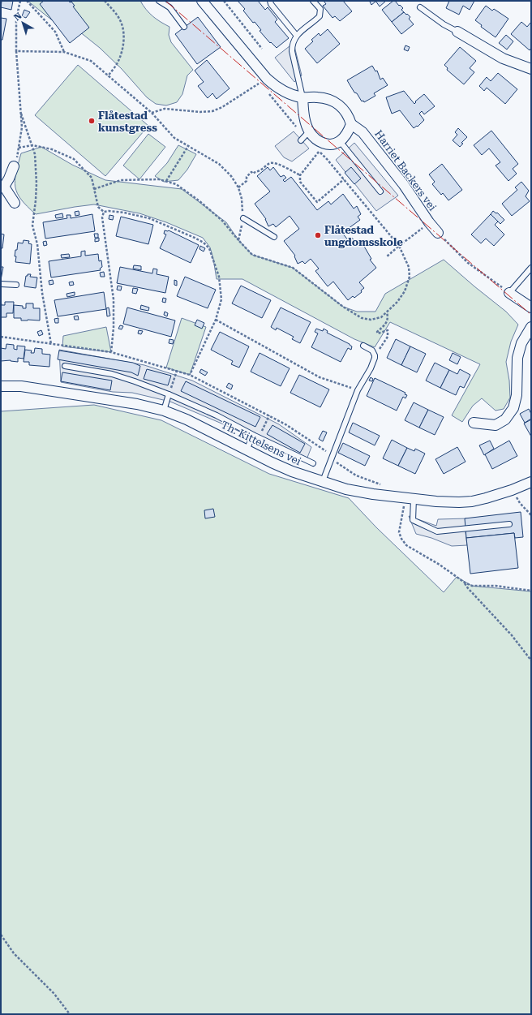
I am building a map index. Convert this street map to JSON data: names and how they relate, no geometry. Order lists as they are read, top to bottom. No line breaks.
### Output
{"streets":{"street":["Harriet Backers vei","Th. Kittelsens vei"]},"places":["Flåtestad kunstgress","Flåtestad ungdomsskole"],"north":"top left"}
